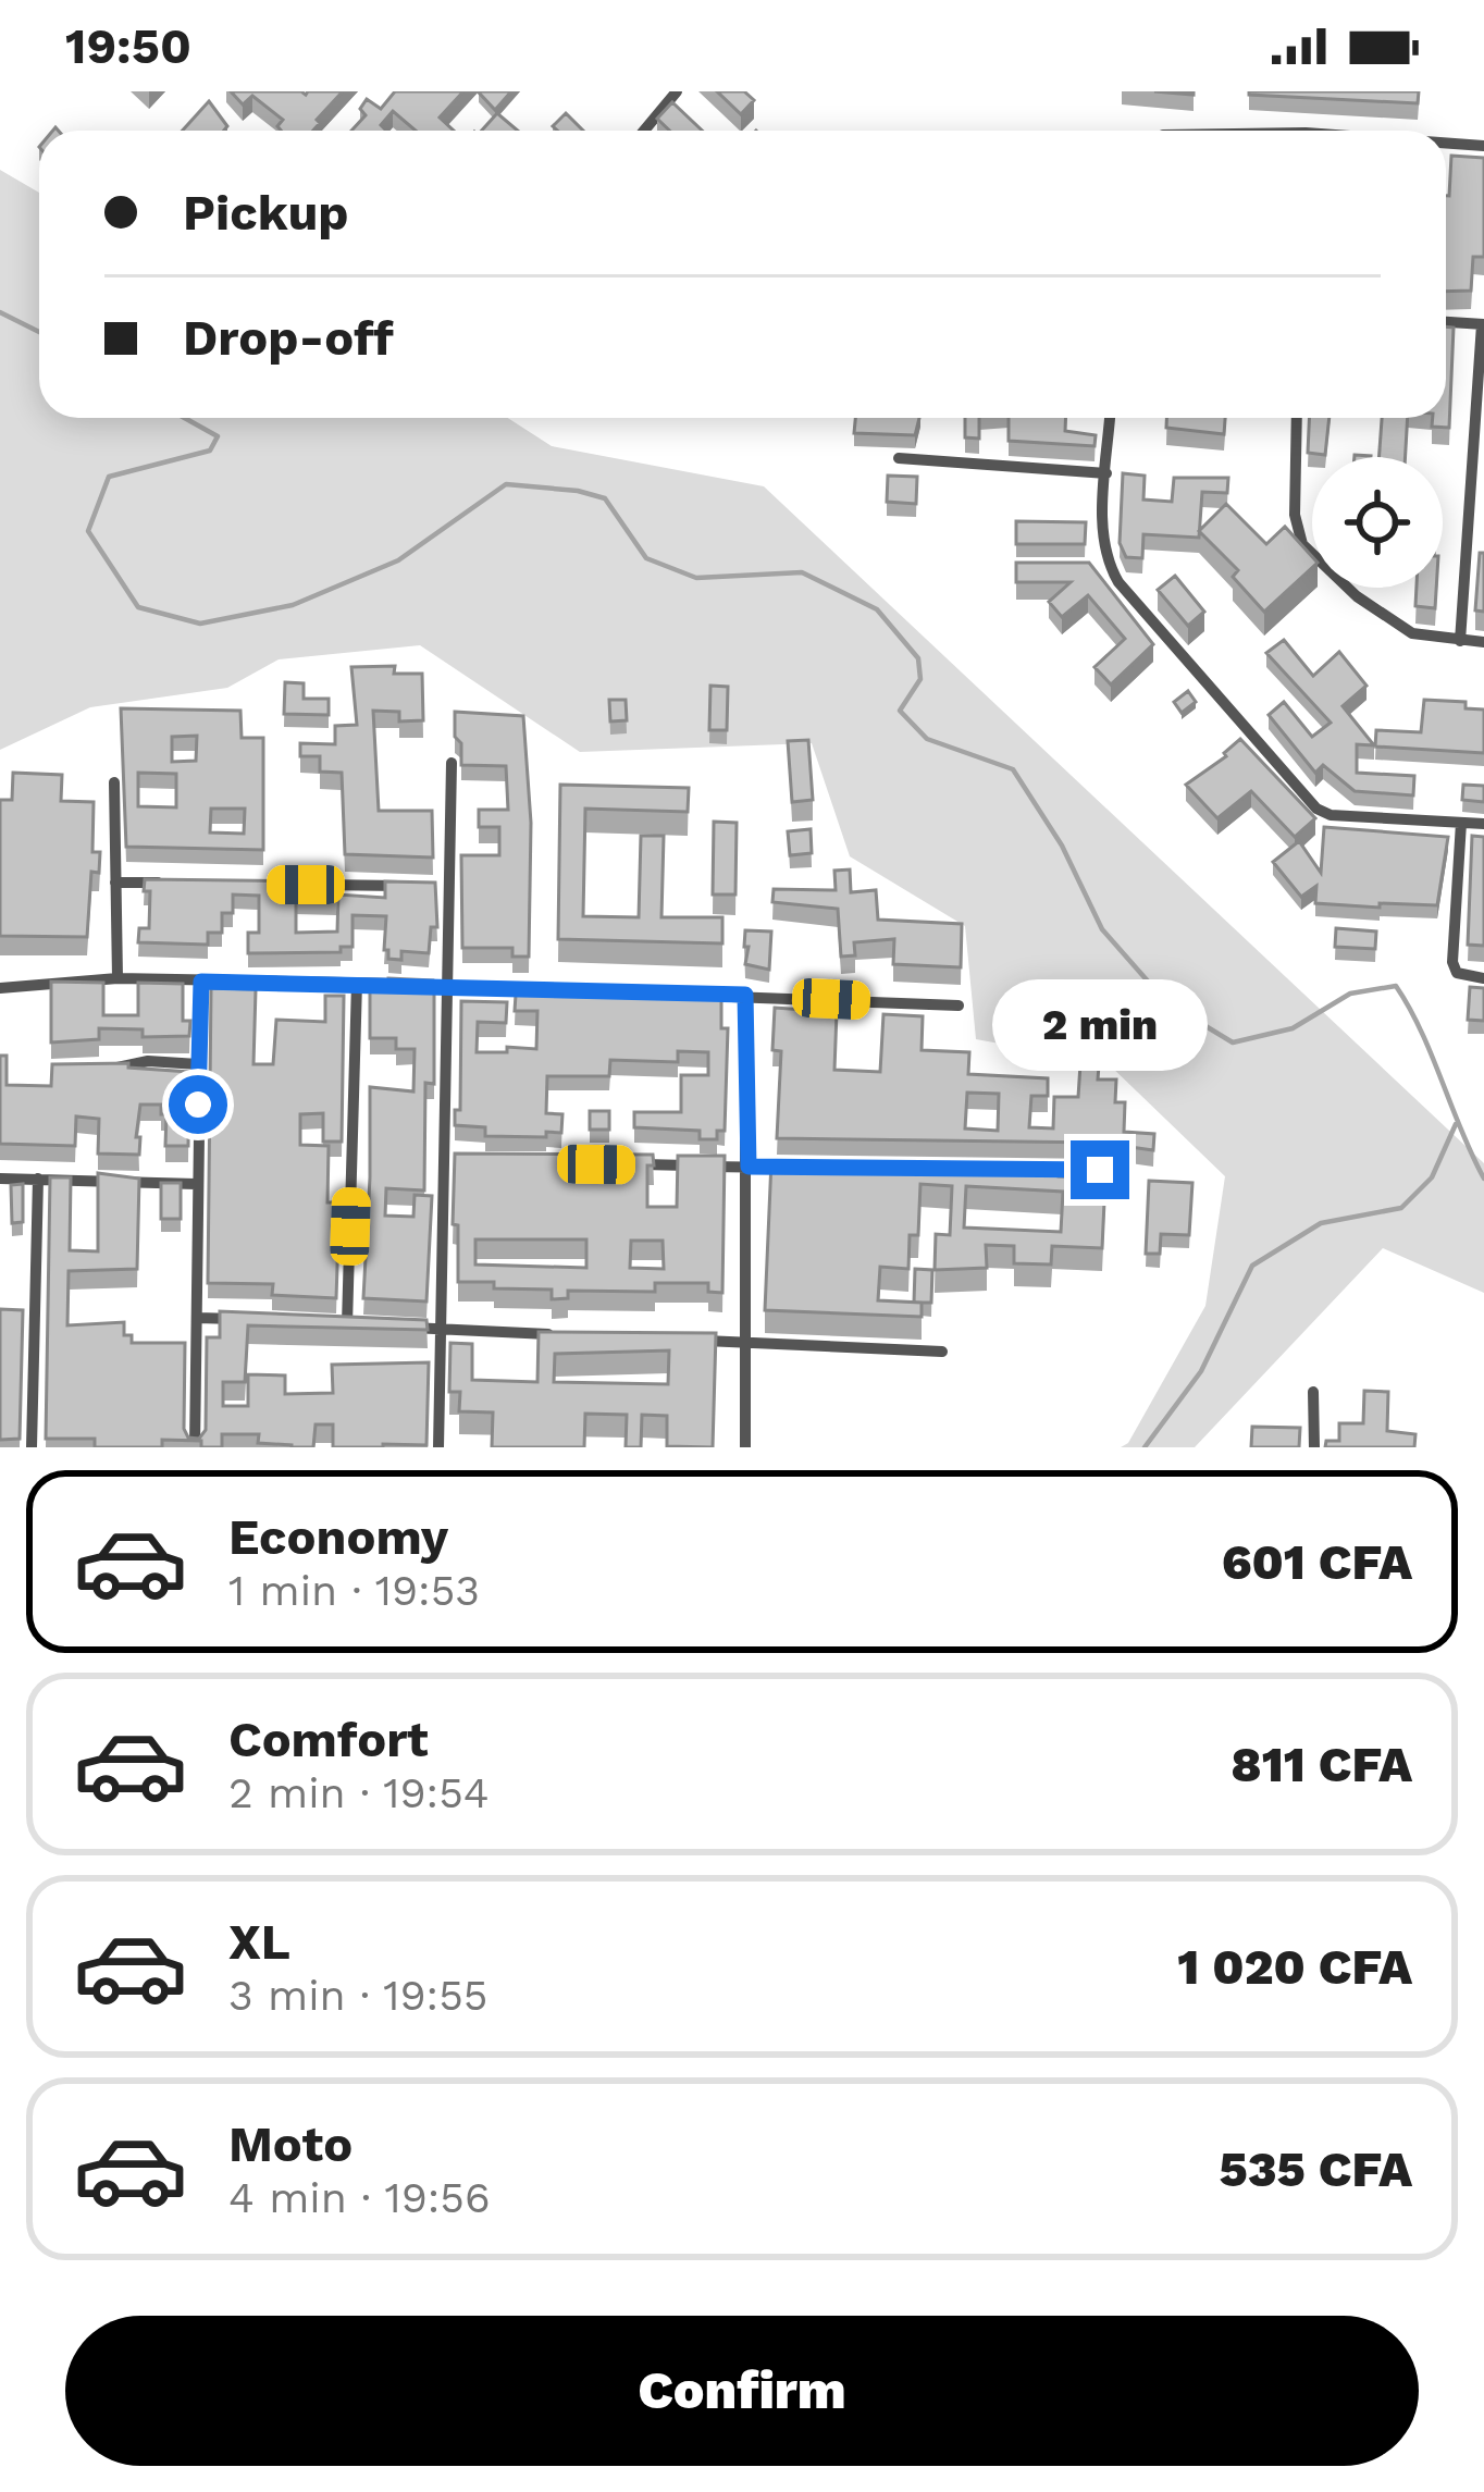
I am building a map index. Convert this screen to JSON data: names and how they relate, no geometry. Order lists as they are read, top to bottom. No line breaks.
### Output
{"page":{"status":"19:50","banner":["Pickup","Drop-off"],"bubble":"2 min","list":[{"name":"Economy","note":"1 min · 19:53","value":"601 CFA"},{"name":"Comfort","note":"2 min · 19:54","value":"811 CFA"},{"name":"XL","note":"3 min · 19:55","value":"1 020 CFA"},{"name":"Moto","note":"4 min · 19:56","value":"535 CFA"}],"buttons":"Confirm"}}
